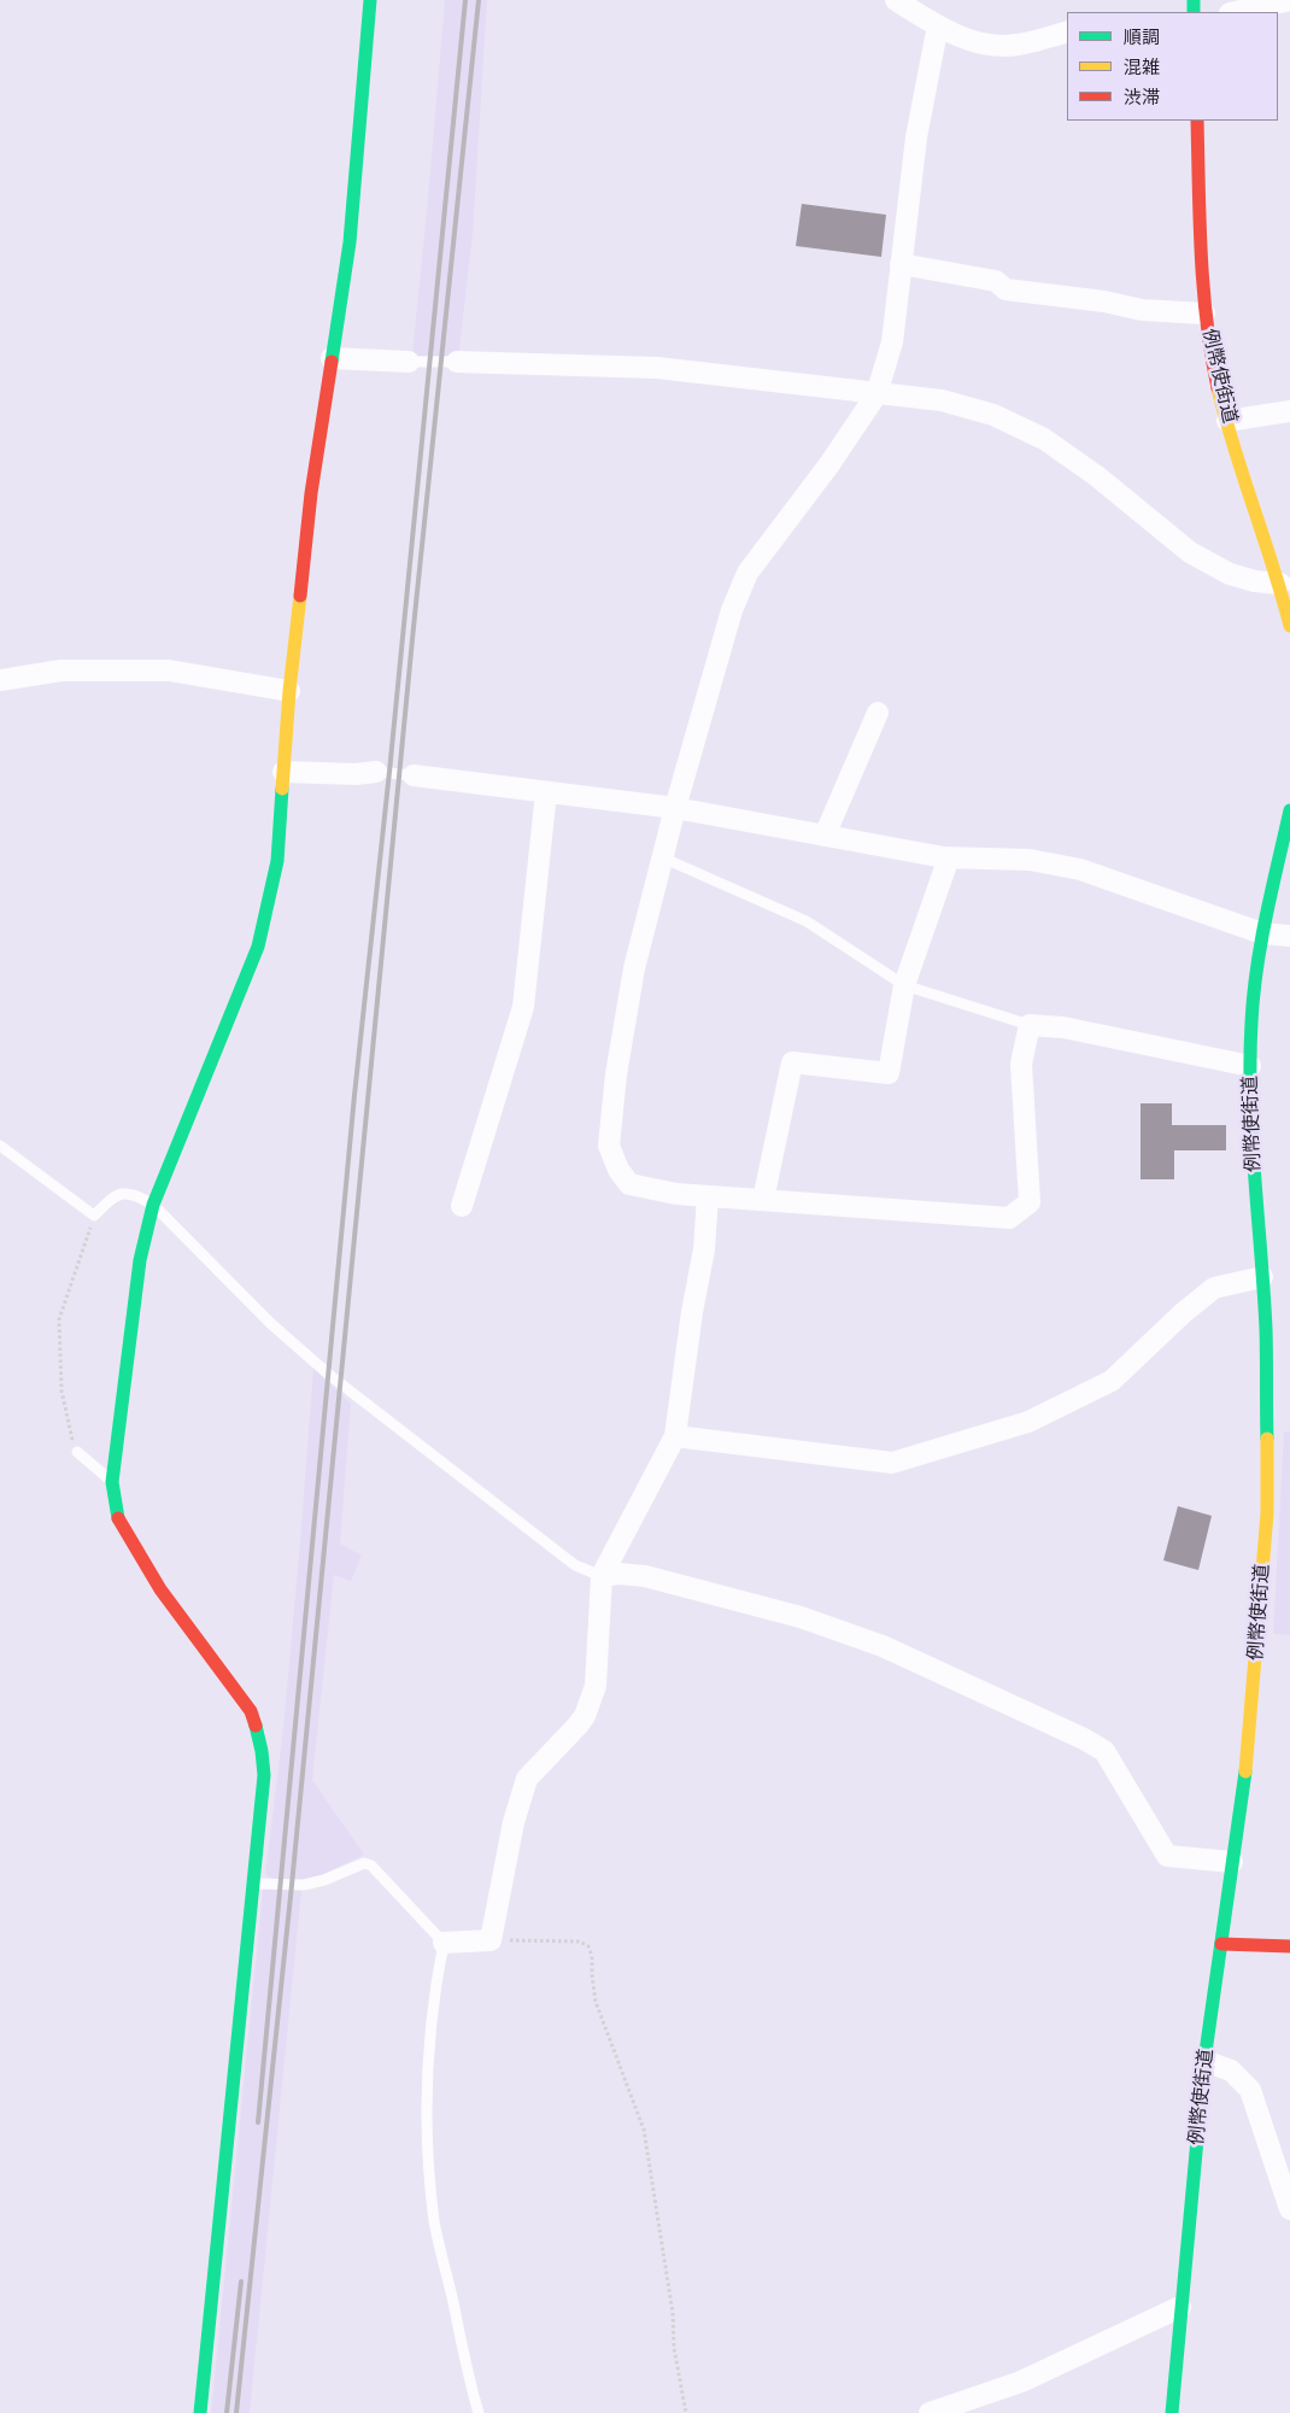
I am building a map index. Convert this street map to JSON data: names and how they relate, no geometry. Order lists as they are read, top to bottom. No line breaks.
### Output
{"streets":{"street":["例幣使街道"]},"legend":["順調","混雑","渋滞"]}
